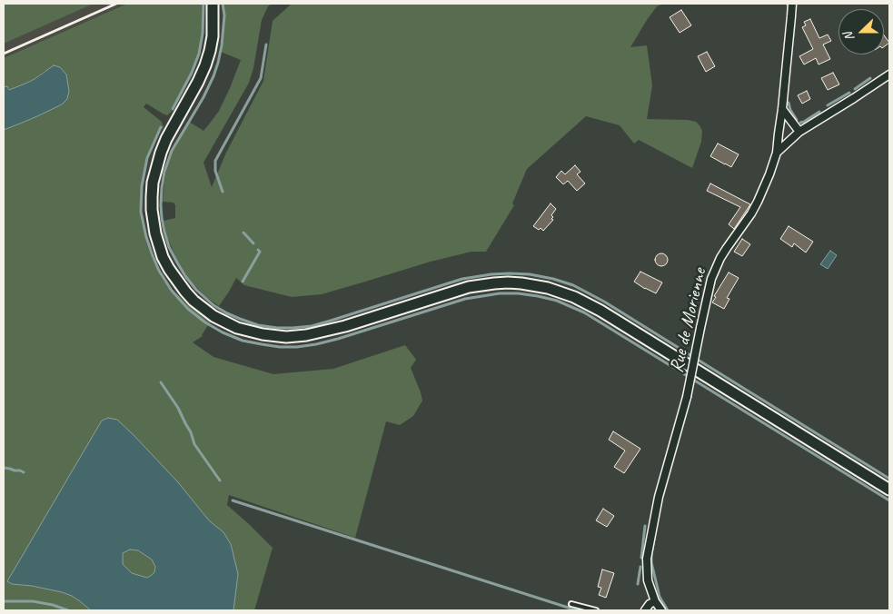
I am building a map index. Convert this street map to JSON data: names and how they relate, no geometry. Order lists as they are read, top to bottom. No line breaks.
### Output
{"streets":{"street":["Rue de Morienne"]},"north":"left"}
